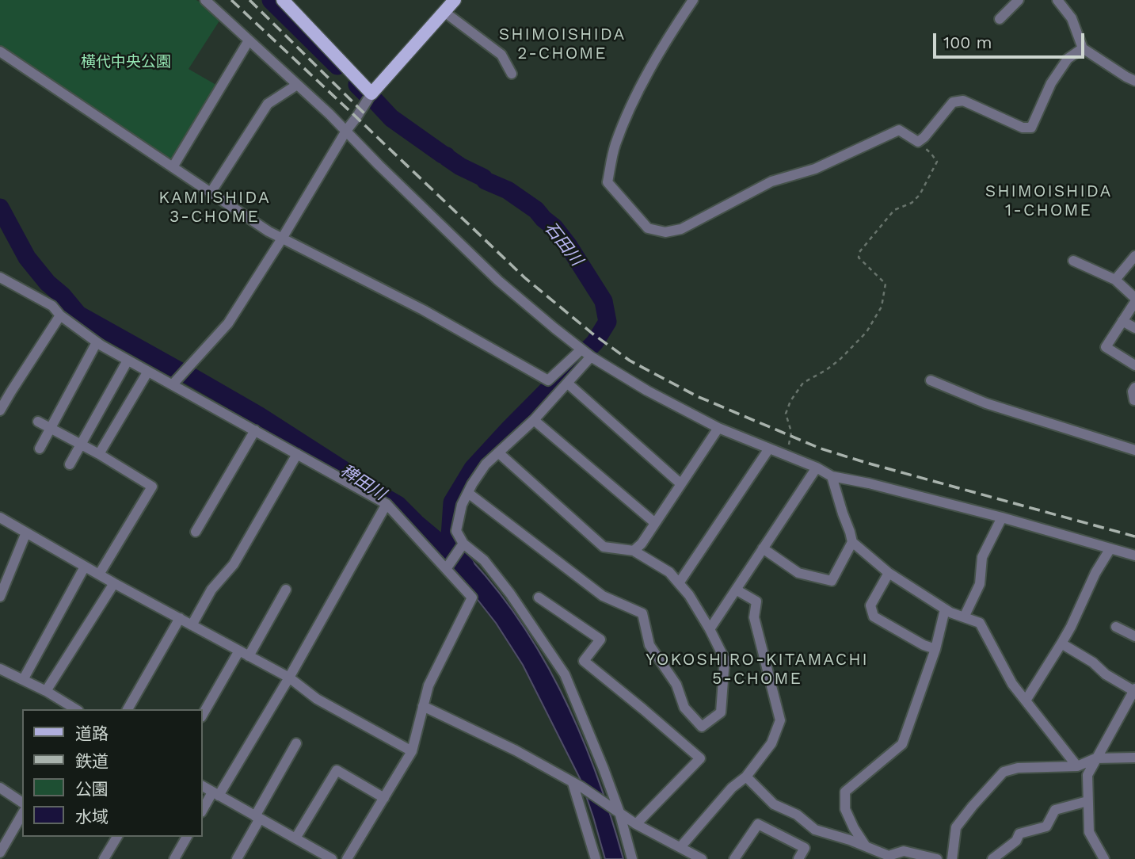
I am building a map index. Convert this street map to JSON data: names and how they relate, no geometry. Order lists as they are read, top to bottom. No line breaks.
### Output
{"districts":["SHIMOISHIDA 2-CHOME","SHIMOISHIDA 1-CHOME","KAMIISHIDA 3-CHOME","YOKOSHIRO-KITAMACHI 5-CHOME"],"water":["石田川","稗田川"],"parks":["横代中央公園"],"legend":["道路","鉄道","公園","水域"],"scale_bar":"100 m"}
